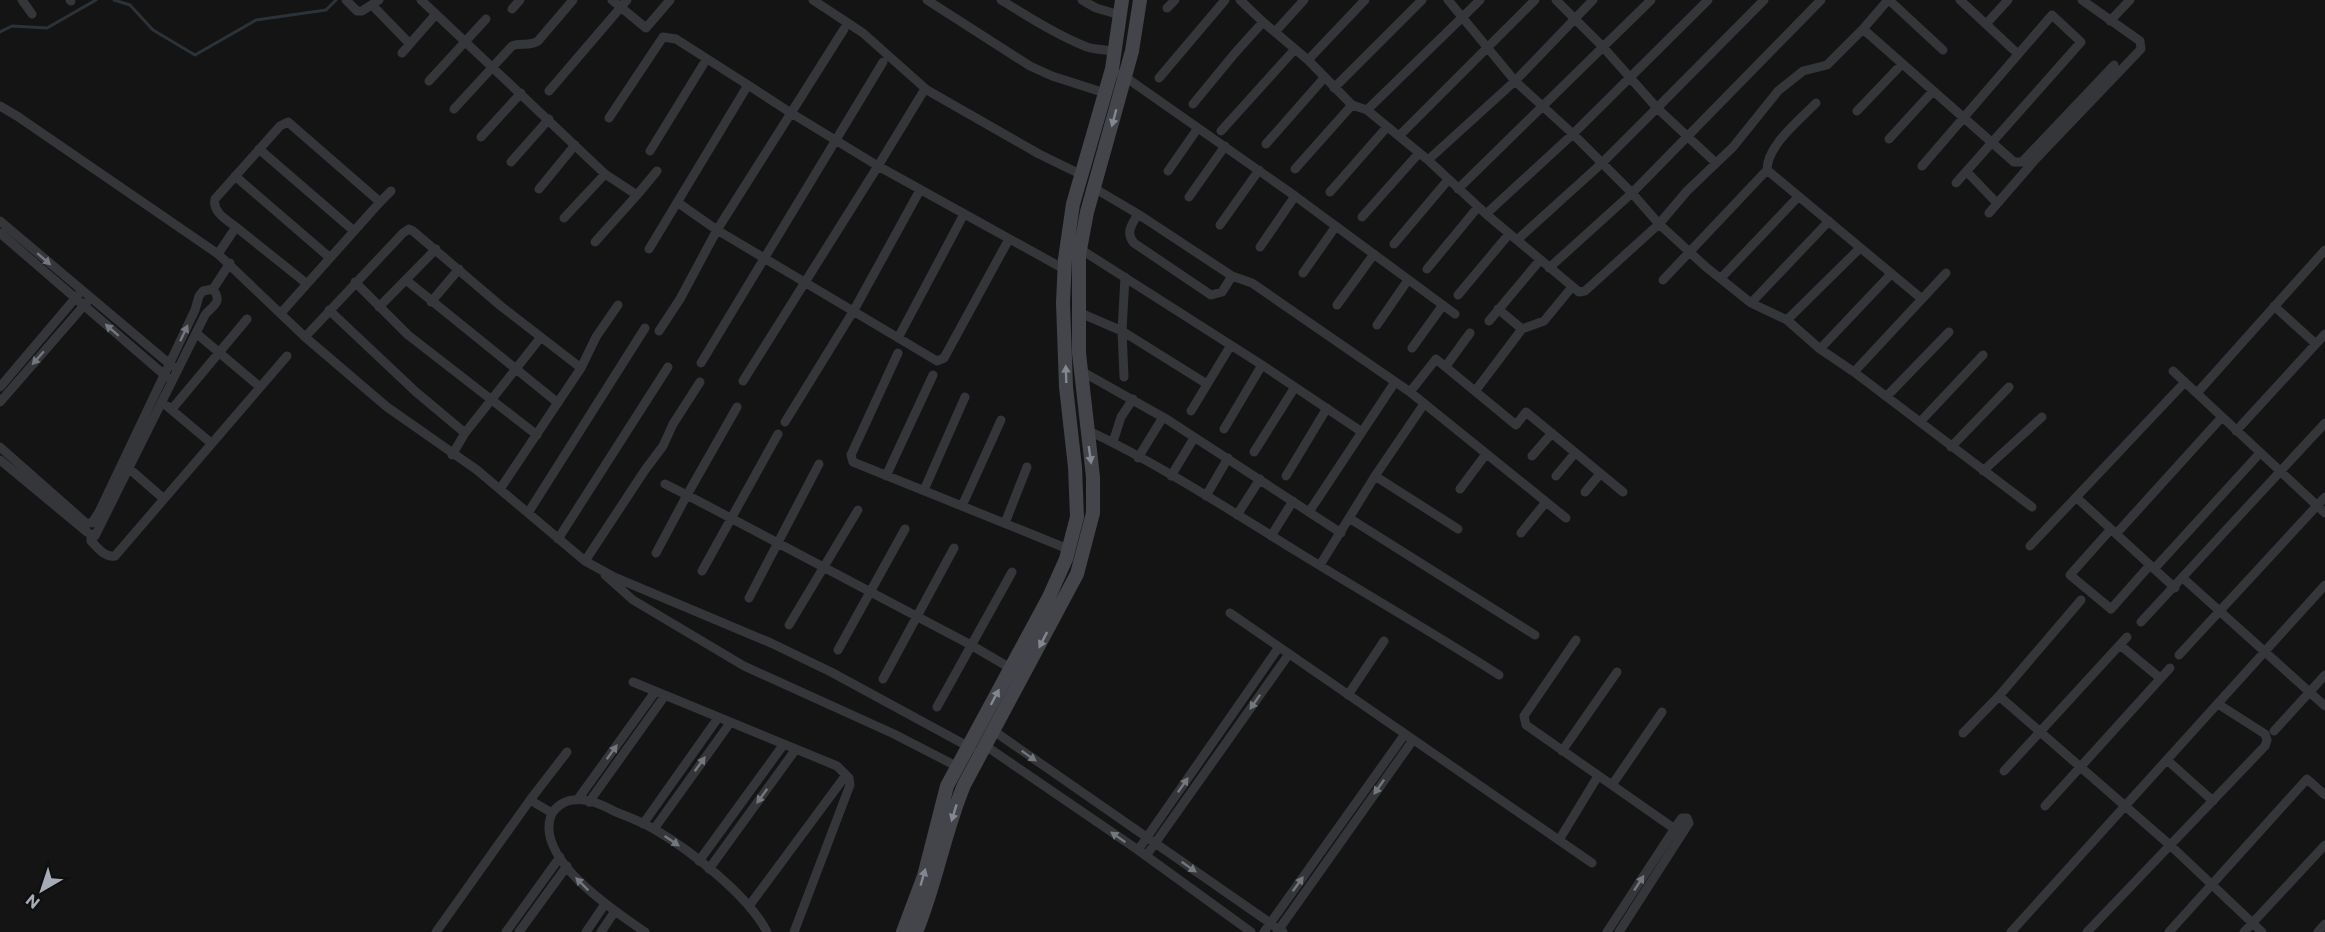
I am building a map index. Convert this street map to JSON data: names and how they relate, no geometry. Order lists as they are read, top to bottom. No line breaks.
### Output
{"north":"bottom left"}
